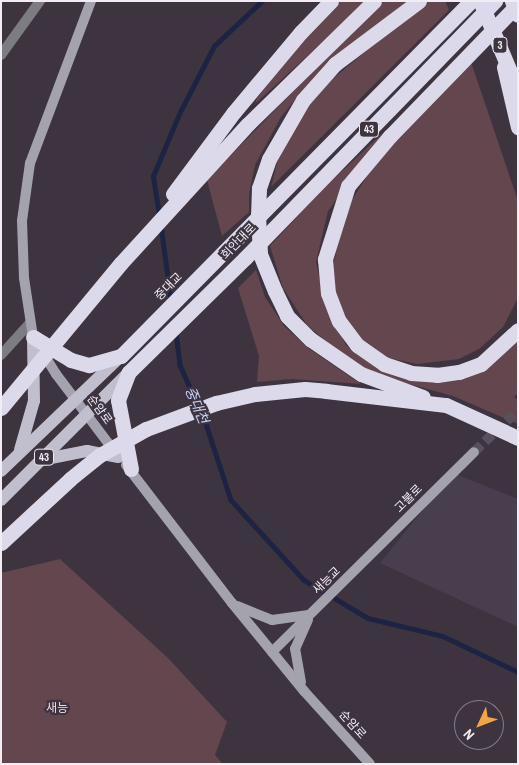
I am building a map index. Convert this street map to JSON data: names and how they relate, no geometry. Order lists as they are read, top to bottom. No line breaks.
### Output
{"streets":{"highway":["3","43","회안대로","중대교"],"street":["순암로","고불로","새능교"]},"crossings":[["43","중대교"],["43","순암로"],["회안대로","중대교"],["회안대로","순암로"],["고불로","새능교"]],"water":["중대천"],"parks":["새능"],"north":"bottom left"}
